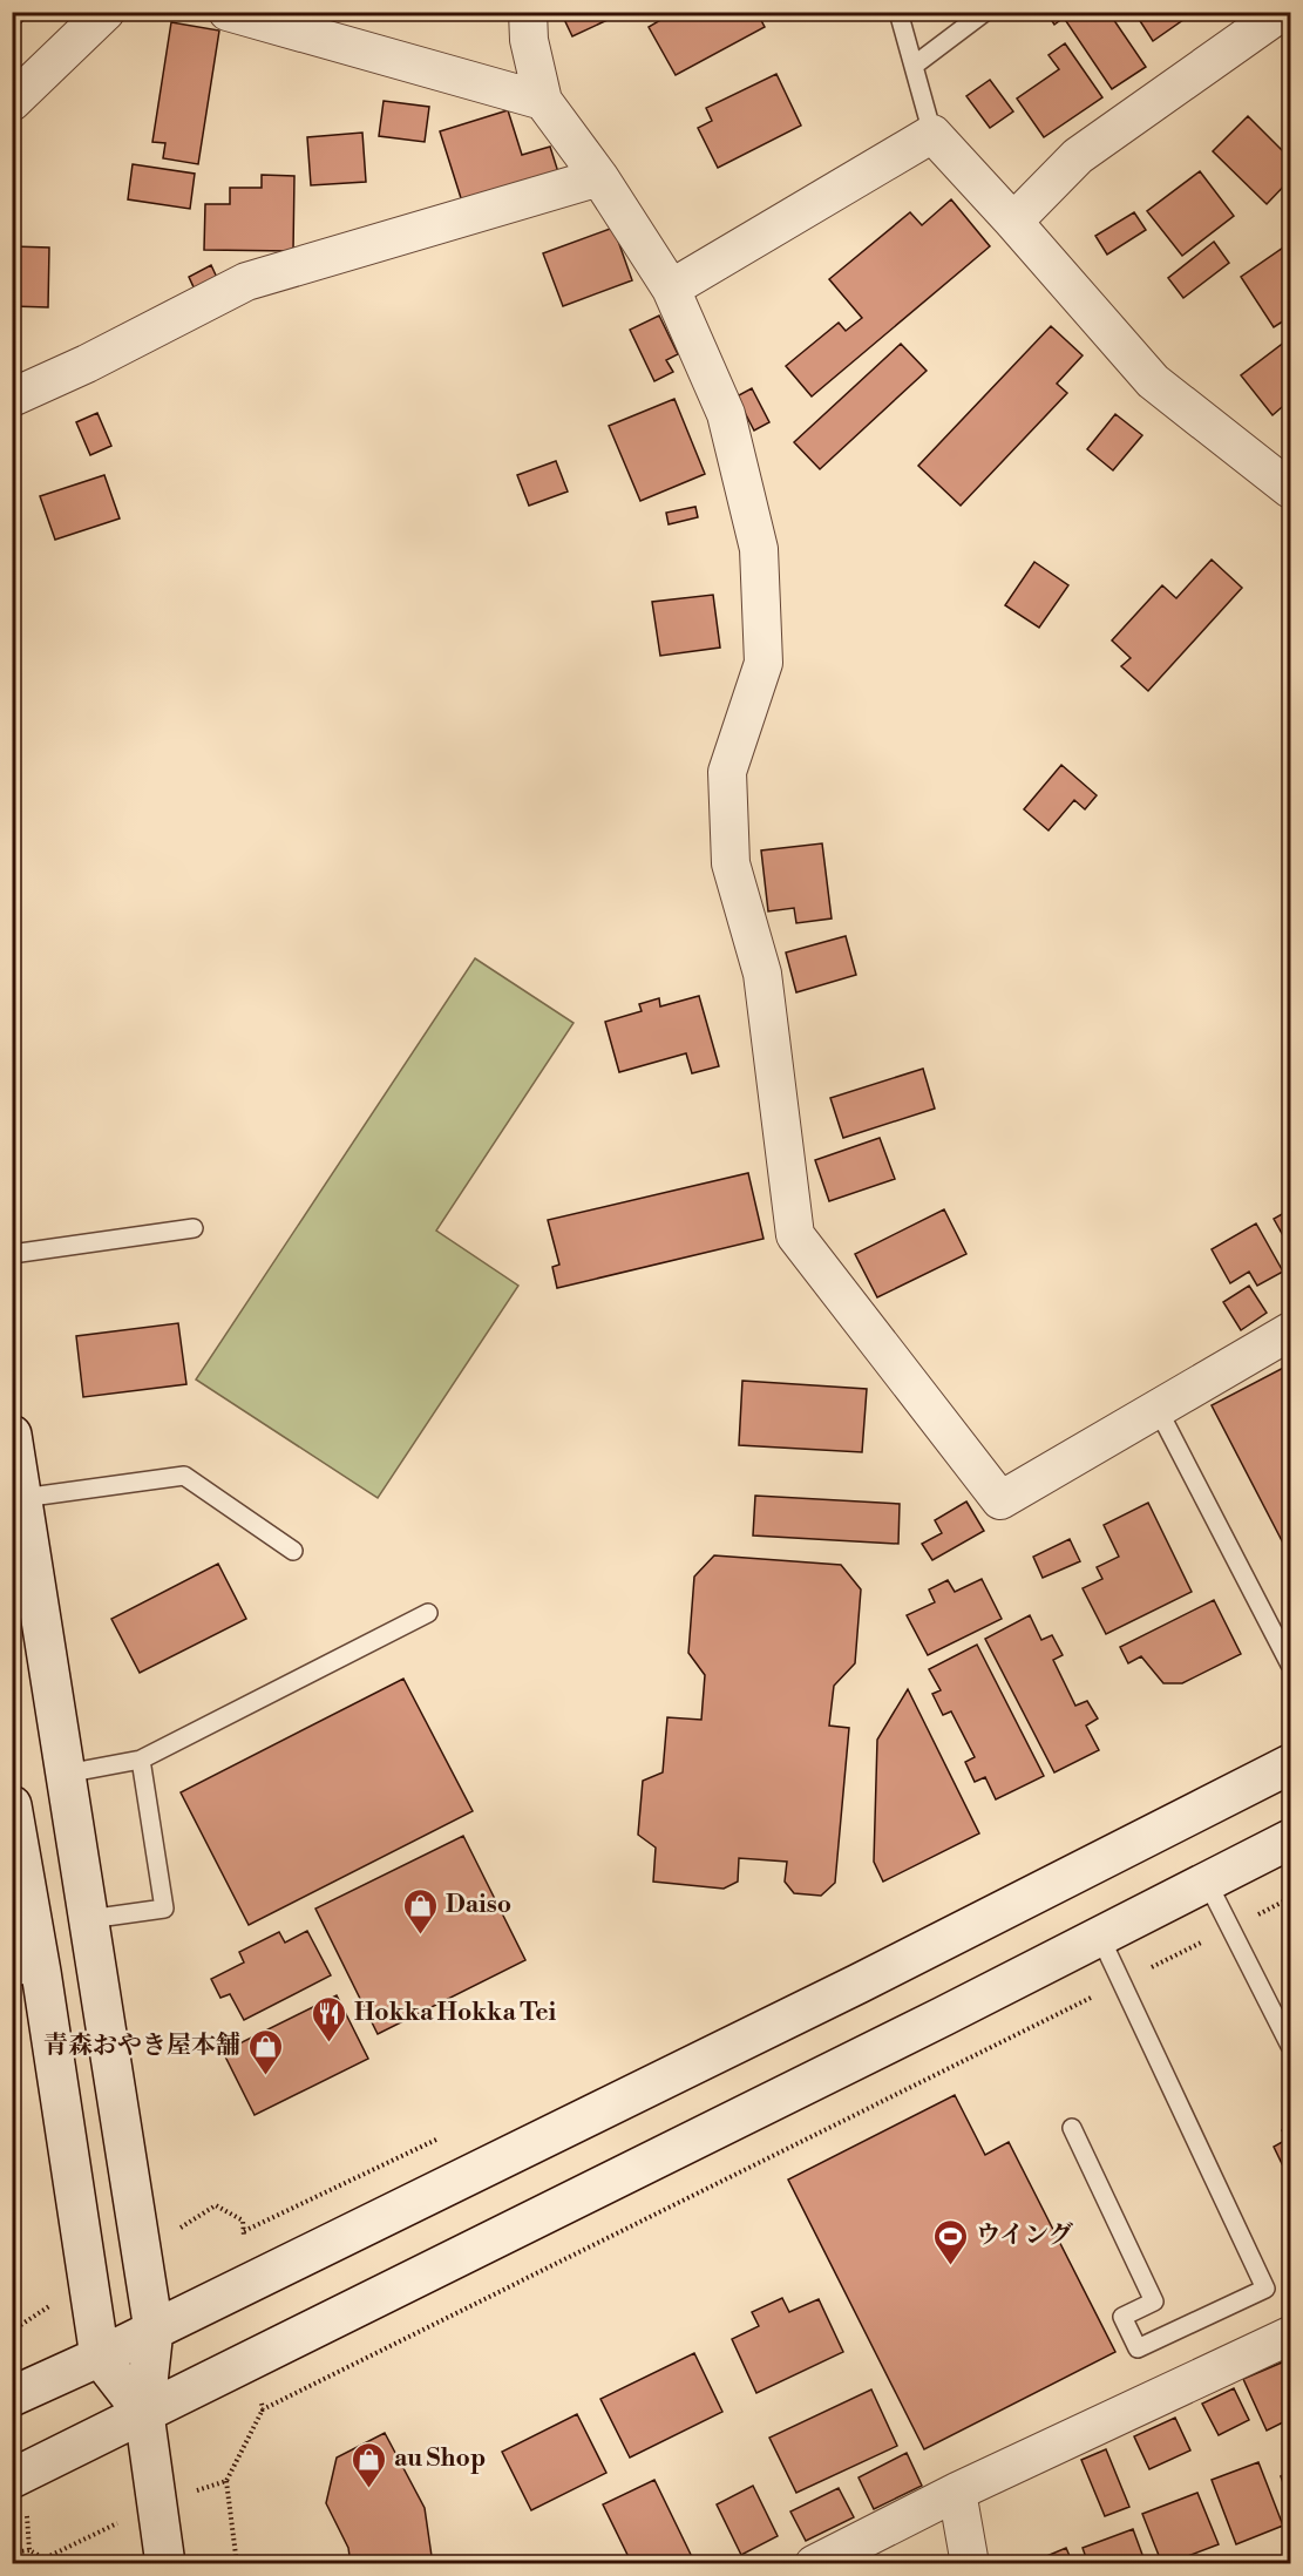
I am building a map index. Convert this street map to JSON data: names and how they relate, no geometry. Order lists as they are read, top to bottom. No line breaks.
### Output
{"places":{"shop":["Daiso","青森おやき屋本舗","au Shop"],"restaurant":["Hokka Hokka Tei"],"sports":["ウイング"]}}
